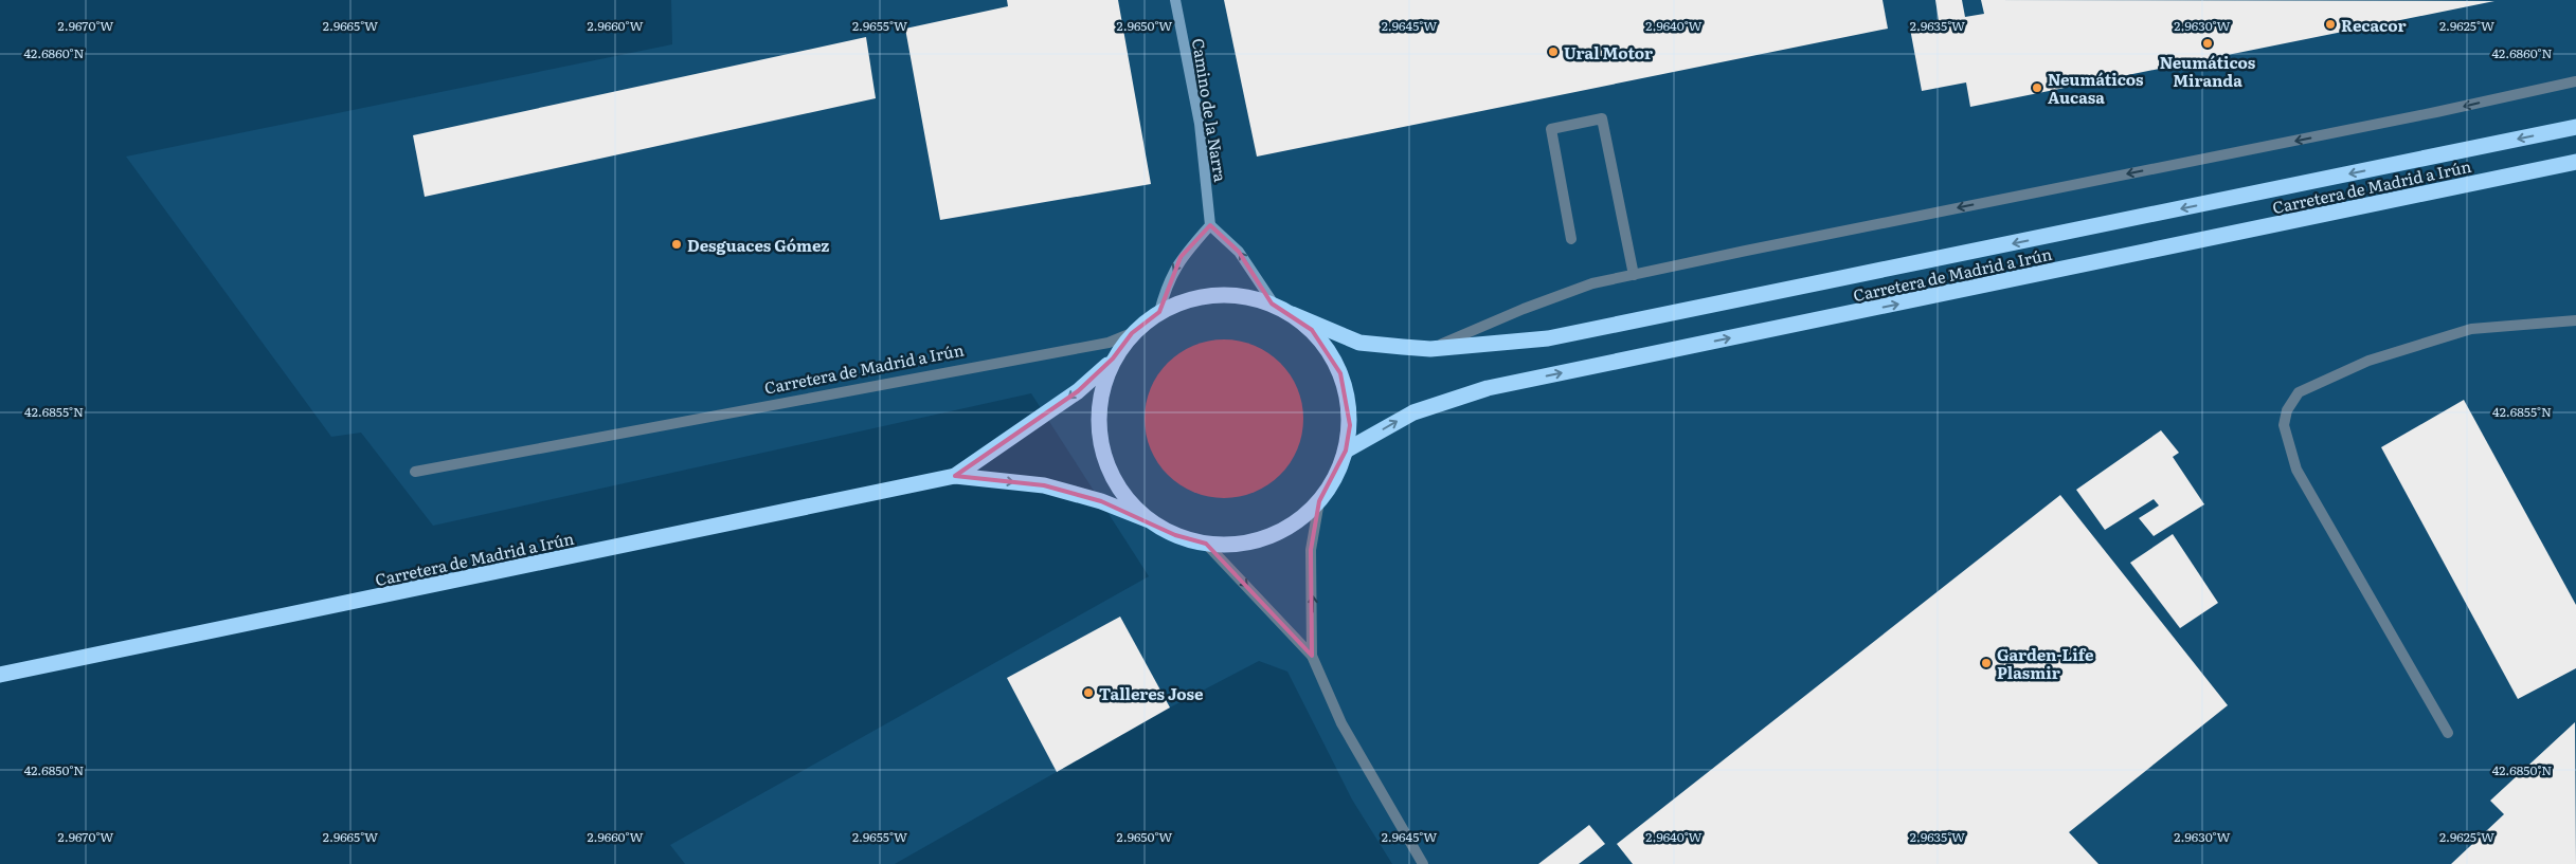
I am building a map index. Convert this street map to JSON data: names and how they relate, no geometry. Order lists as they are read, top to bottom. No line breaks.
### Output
{"streets":{"highway":["Carretera de Madrid a Irún"],"street":["Camino de la Narra"]},"places":["Recacor","Neumáticos Miranda","Ural Motor","Neumáticos Aucasa","Desguaces Gómez","Garden-Life Plasmir","Talleres Jose"],"coordinates":["2.9670°W","2.9665°W","2.9660°W","2.9655°W","2.9650°W","2.9645°W","2.9640°W","2.9635°W","2.9630°W","2.9625°W","42.6860°N","42.6855°N","42.6850°N"]}
